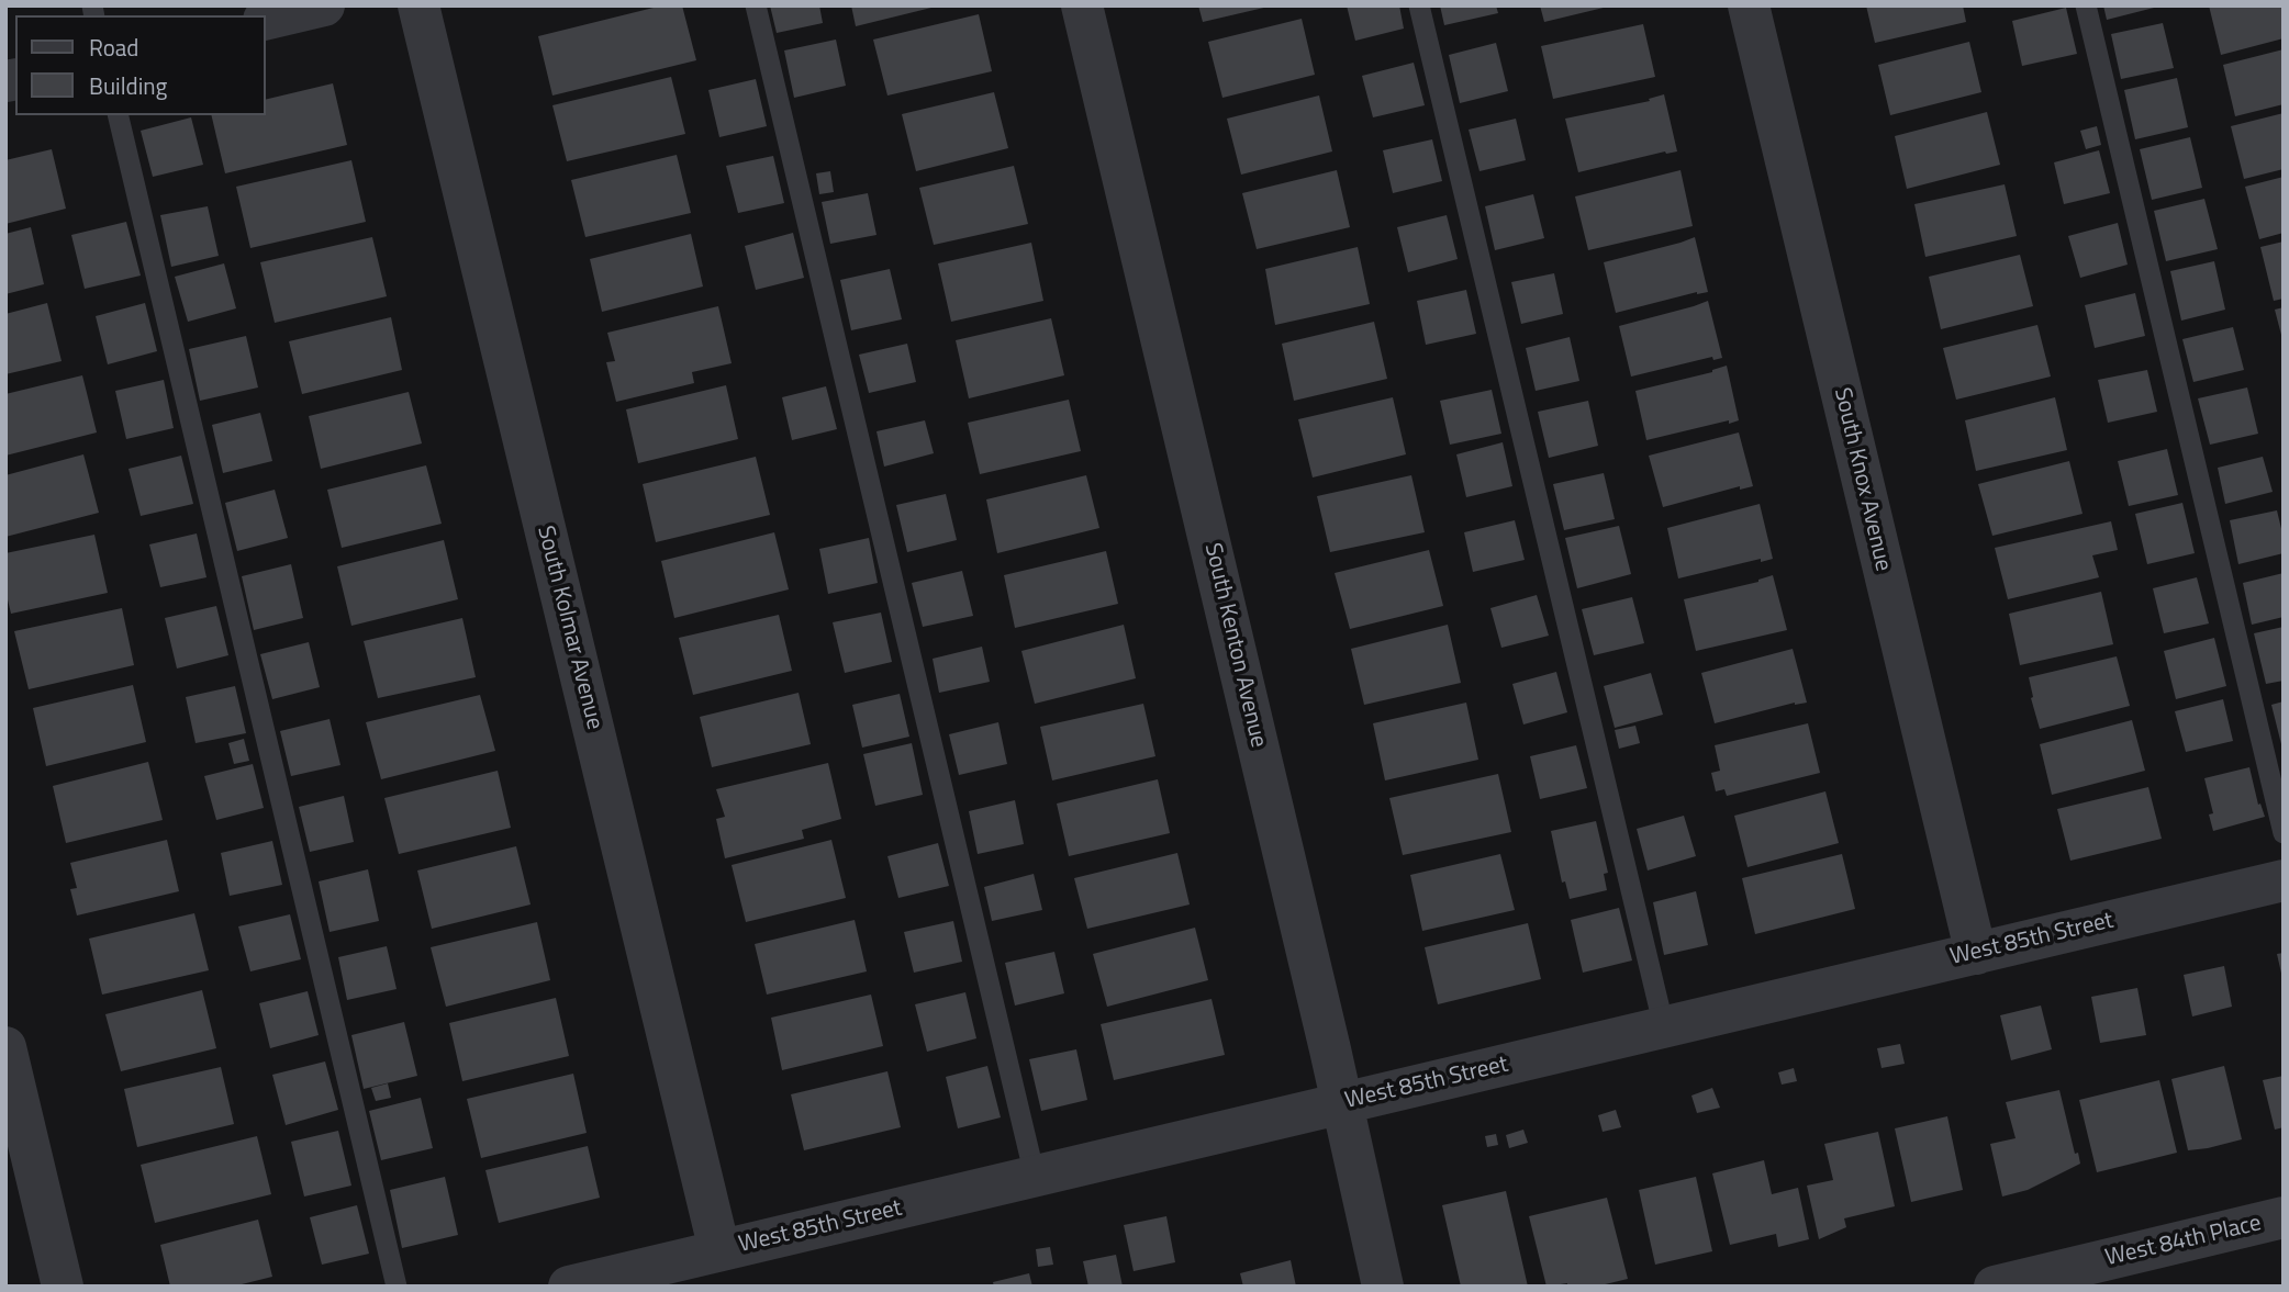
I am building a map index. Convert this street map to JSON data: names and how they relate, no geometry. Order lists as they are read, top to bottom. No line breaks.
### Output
{"streets":{"street":["South Knox Avenue","South Kolmar Avenue","South Kenton Avenue","West 85th Street","West 84th Place"]},"crossings":[["South Knox Avenue","West 85th Street"],["South Kolmar Avenue","West 85th Street"],["South Kenton Avenue","West 85th Street"]],"legend":["Road","Building"]}
